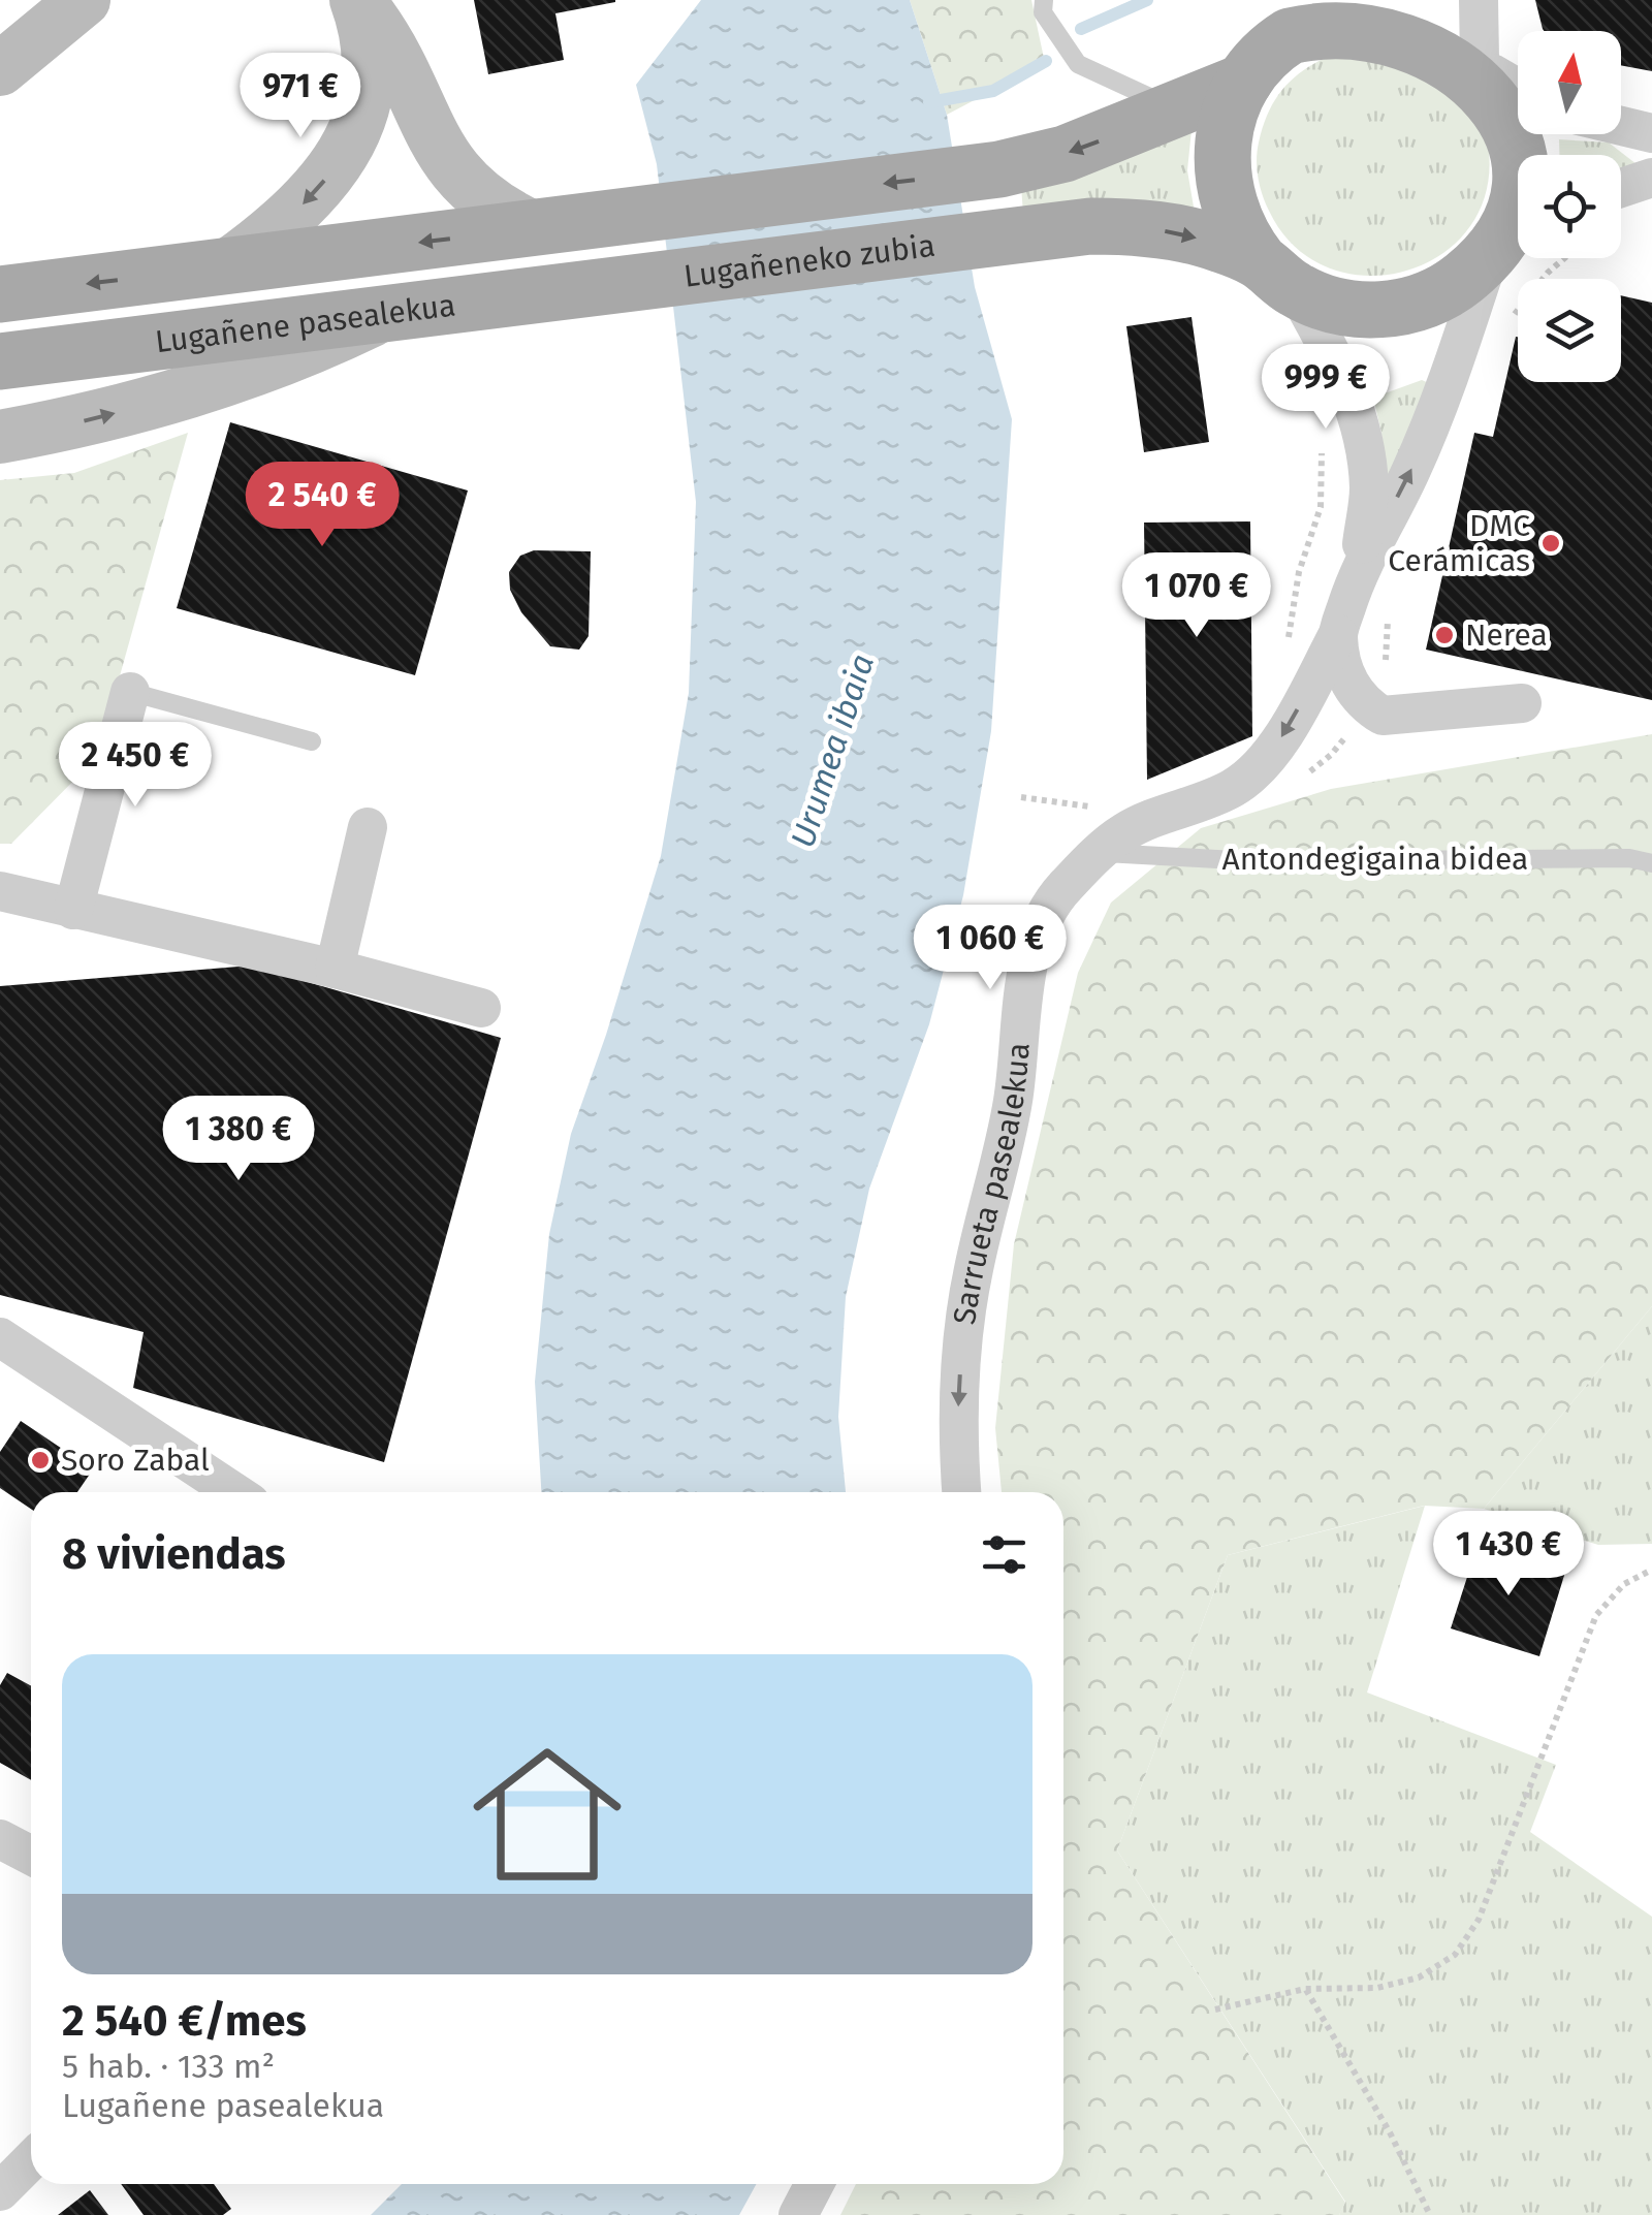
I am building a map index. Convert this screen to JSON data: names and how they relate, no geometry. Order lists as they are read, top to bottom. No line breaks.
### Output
{"streets":{"main road":["Lugañeneko zubia","Lugañene pasealekua"],"street":["Sarrueta pasealekua"],"lane":["Antondegigaina bidea"]},"crossings":[["Lugañeneko zubia","Lugañene pasealekua"],["Antondegigaina bidea","Sarrueta pasealekua"]],"one_way":["Sarrueta pasealekua"],"water":["Urumea ibaia"],"places":["DMC Cerámicas","Nerea","Soro Zabal"],"north":"top","page":{"price":["971 €","999 €","2 540 €","1 070 €","2 450 €","1 060 €","1 380 €","1 430 €"],"heading":"8 viviendas","list":[{"name":"2 540 €/mes","note":"5 hab. · 133 m² · Lugañene pasealekua"}]}}
